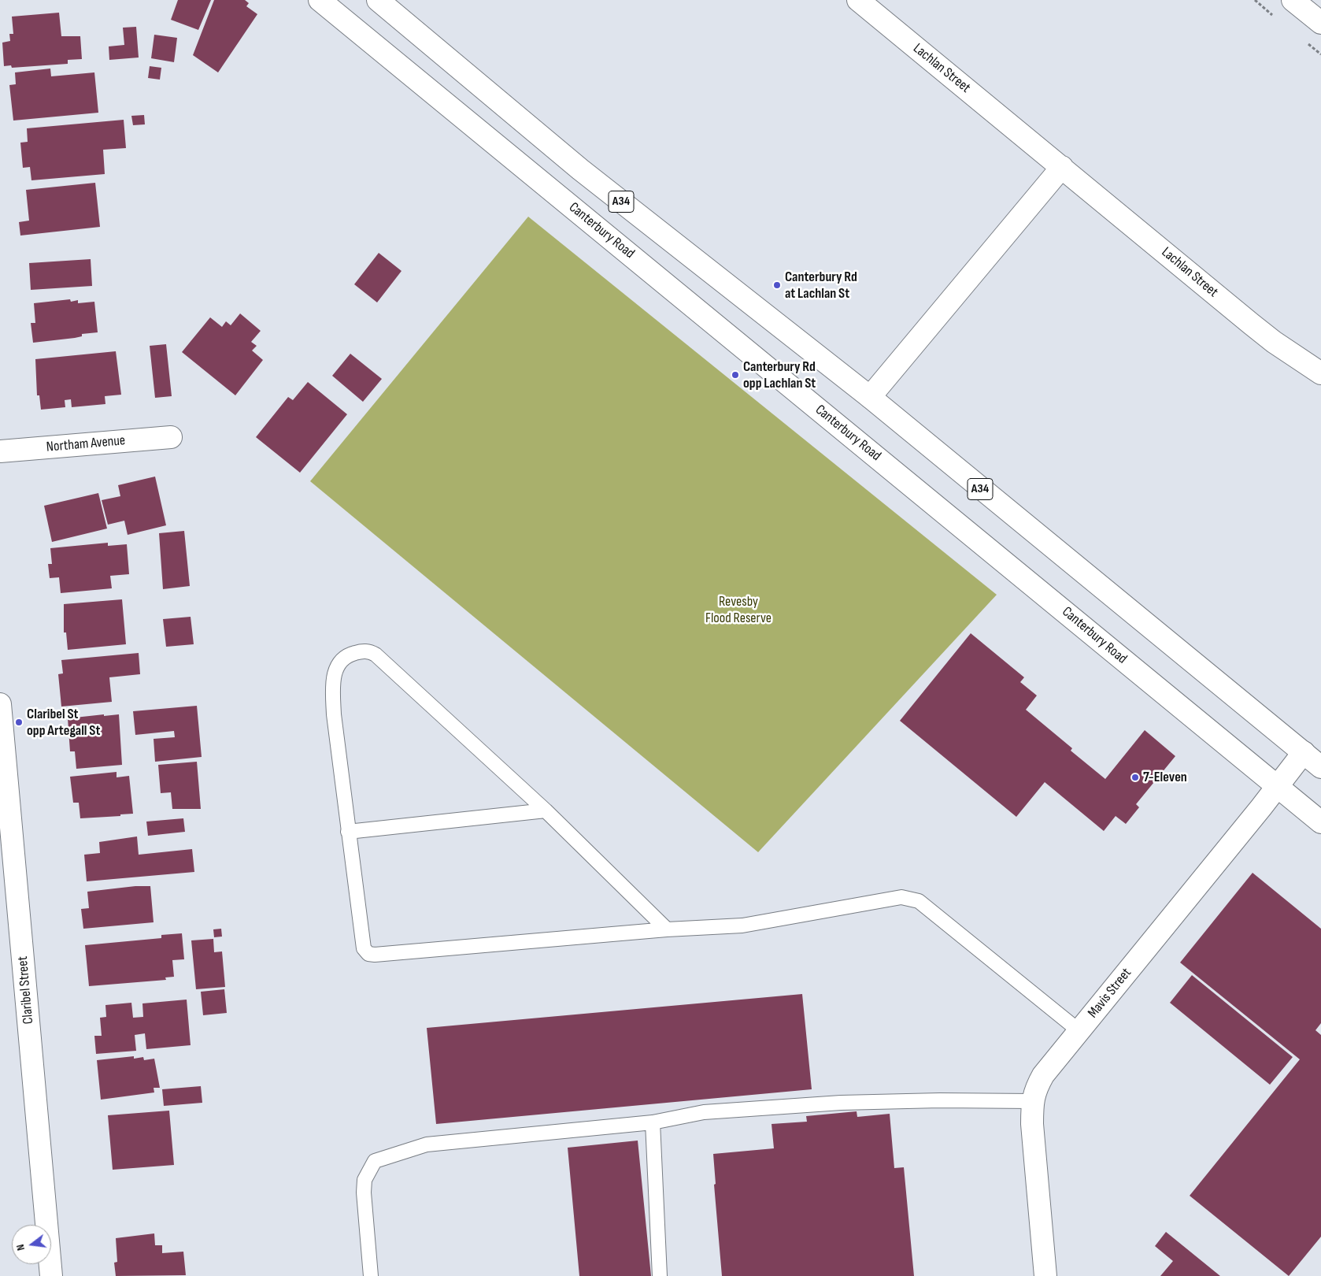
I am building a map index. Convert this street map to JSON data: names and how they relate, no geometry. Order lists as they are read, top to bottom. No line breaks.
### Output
{"streets":{"main road":["Lachlan Street","A34","Canterbury Road","Northam Avenue","Claribel Street","Mavis Street"]},"crossings":[["A34","Mavis Street"],["Canterbury Road","Mavis Street"]],"parks":["Revesby Flood Reserve"],"places":["Canterbury Rd at Lachlan St","Canterbury Rd opp Lachlan St","Claribel St opp Artegall St","7-Eleven"],"north":"left"}
